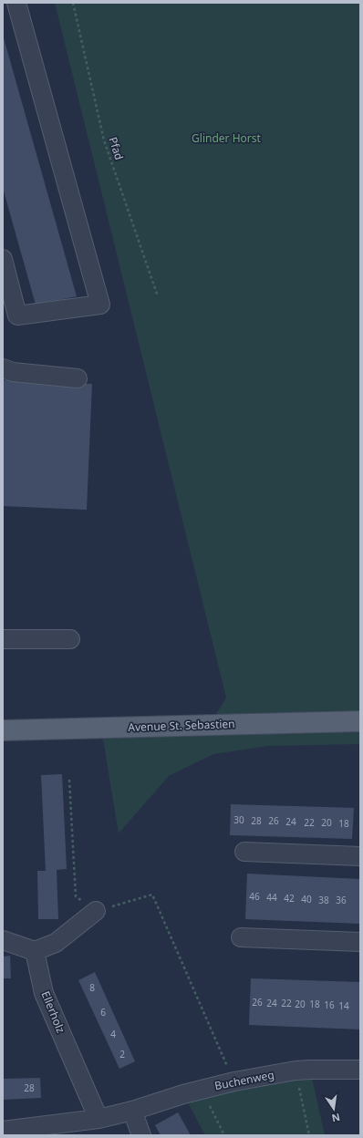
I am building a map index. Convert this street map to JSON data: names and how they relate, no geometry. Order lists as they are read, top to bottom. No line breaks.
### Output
{"streets":{"main road":["Avenue St. Sebastien"],"street":["Ellerholz","Buchenweg"],"path":["Pfad"]},"crossings":[["Ellerholz","Buchenweg"]],"parks":["Glinder Horst"],"house_numbers":["30","28","26","24","22","20","18","46","44","42","40","38","36","8","26","24","22","20","18","16","14","6","4","2","28"],"north":"bottom"}
